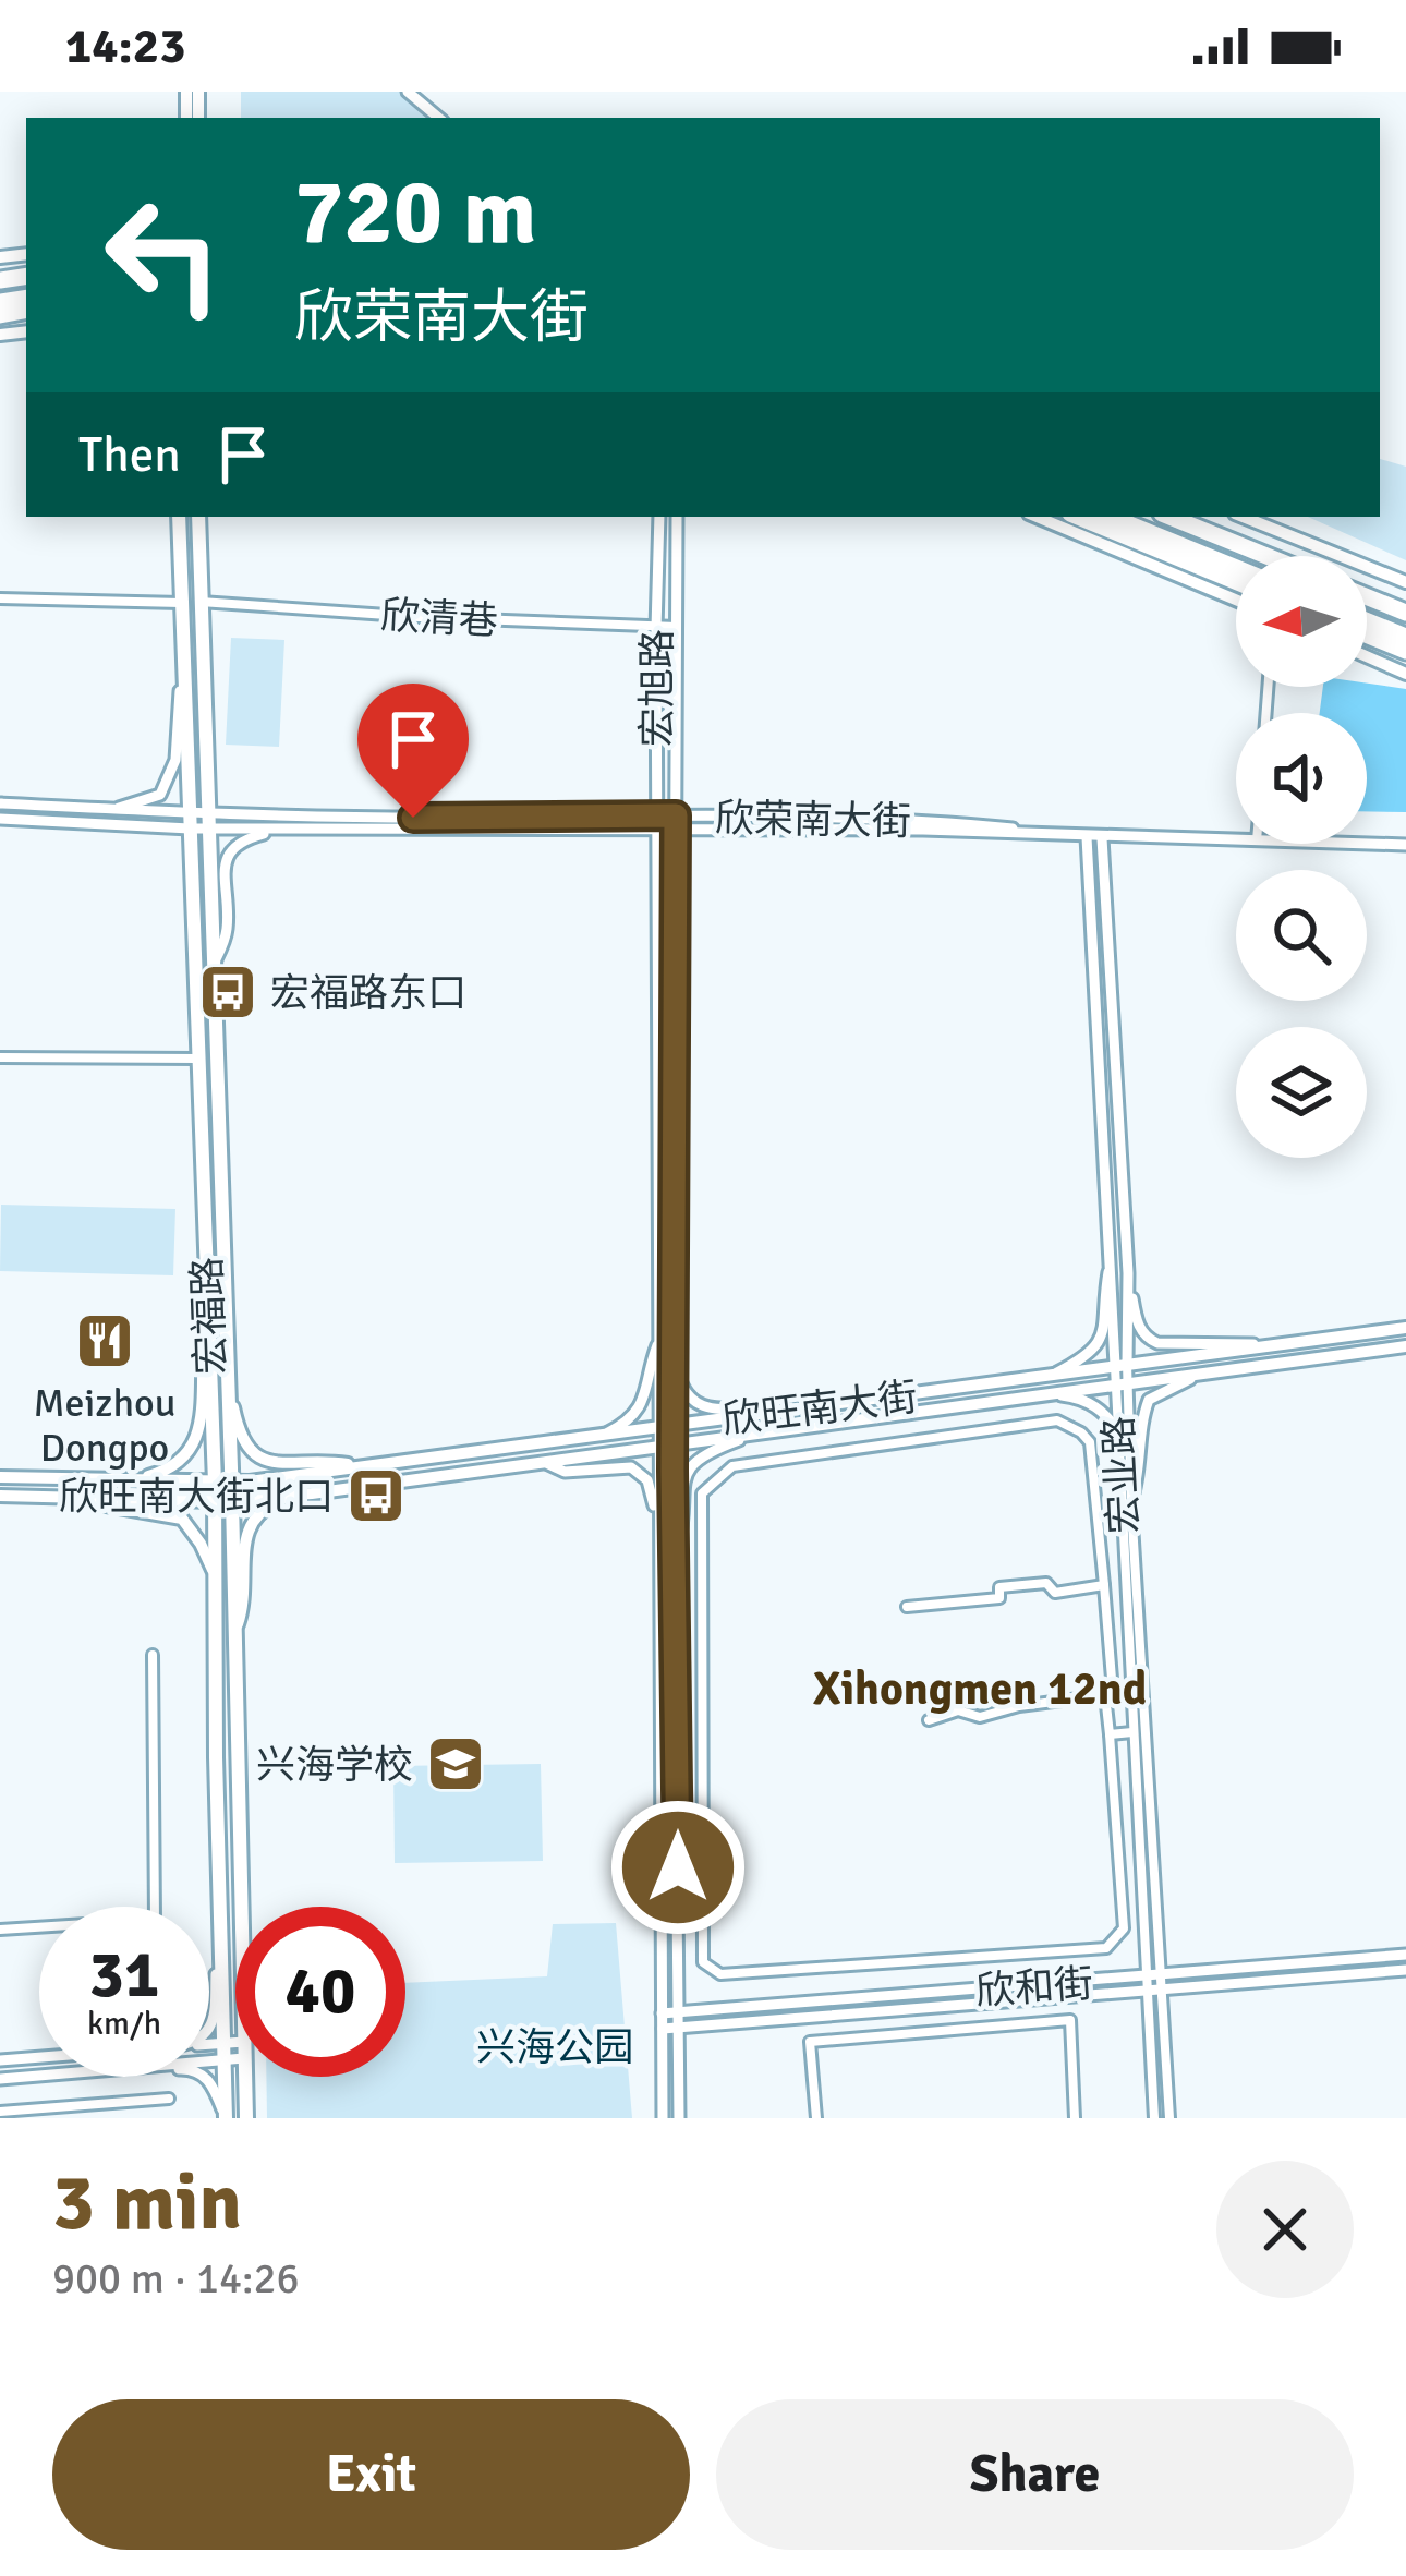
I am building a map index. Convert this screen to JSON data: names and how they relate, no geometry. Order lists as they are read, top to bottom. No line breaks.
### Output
{"streets":{"main road":["宏福路","欣旺南大街"],"street":["欣清巷","宏旭路","欣荣南大街","宏业路","欣和街"]},"crossings":[["欣清巷","宏旭路"],["欣清巷","宏福路"],["宏旭路","欣荣南大街"],["宏旭路","欣旺南大街"],["宏旭路","欣和街"],["欣荣南大街","宏福路"],["欣荣南大街","宏业路"],["宏福路","欣旺南大街"],["欣旺南大街","宏业路"],["宏业路","欣和街"]],"districts":["Xihongmen 12nd"],"parks":["兴海公园"],"places":{"bus stop":["宏福路东口","欣旺南大街北口"],"restaurant":["Meizhou Dongpo"],"school or university":["兴海学校"]},"north":"left","page":{"status":"14:23","turn":["720 m","欣荣南大街"],"then":"Then","speed":"31 km/h","limit":"40","heading":["3 min","900 m · 14:26"],"buttons":["Exit","Share"]}}
